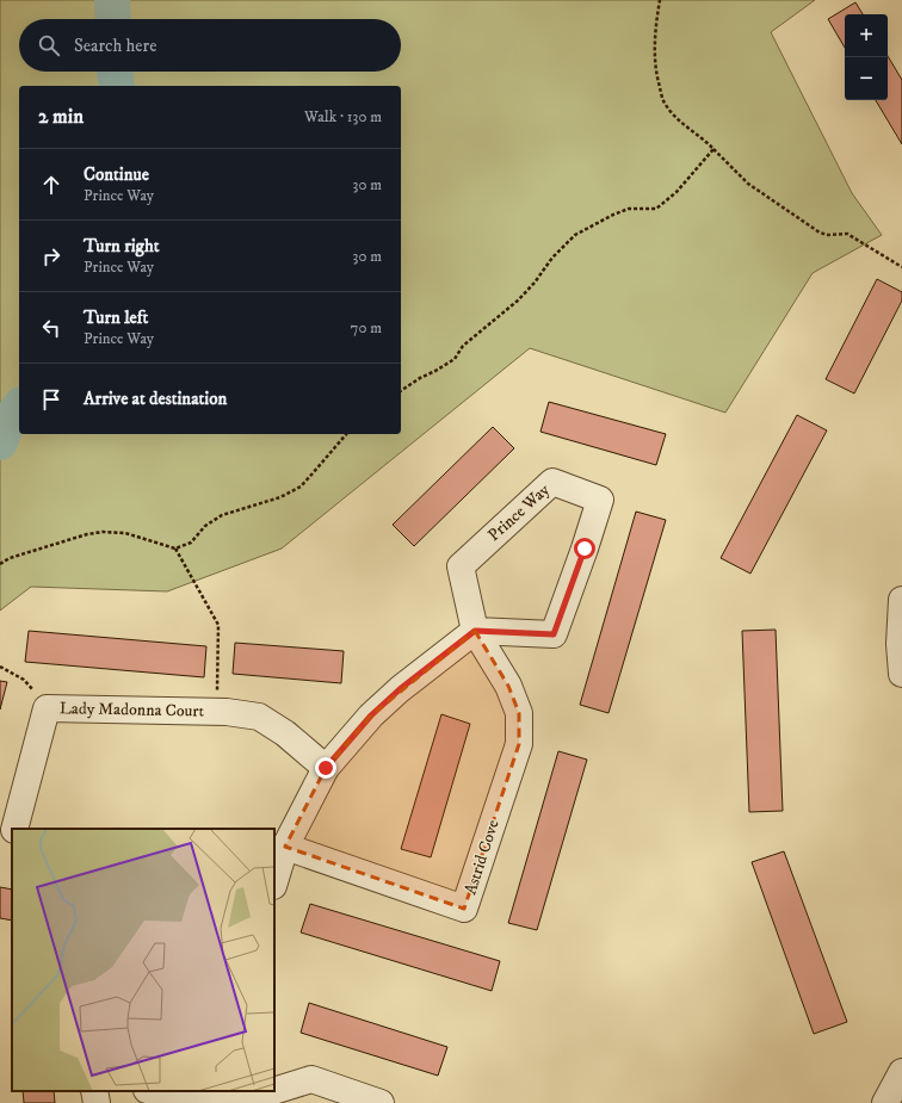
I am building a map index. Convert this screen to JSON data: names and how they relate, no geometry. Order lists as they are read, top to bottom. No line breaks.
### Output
{"streets":{"street":["Prince Way","Lady Madonna Court","Astrid Cove"]},"crossings":[["Prince Way","Astrid Cove"]],"page":{"map_buttons":["+","−"],"search":"Search here","heading":["2 min","Walk · 130 m"],"list":[["Continue","Prince Way","30 m"],["Turn right","Prince Way","30 m"],["Turn left","Prince Way","70 m"],"Arrive at destination"]}}
